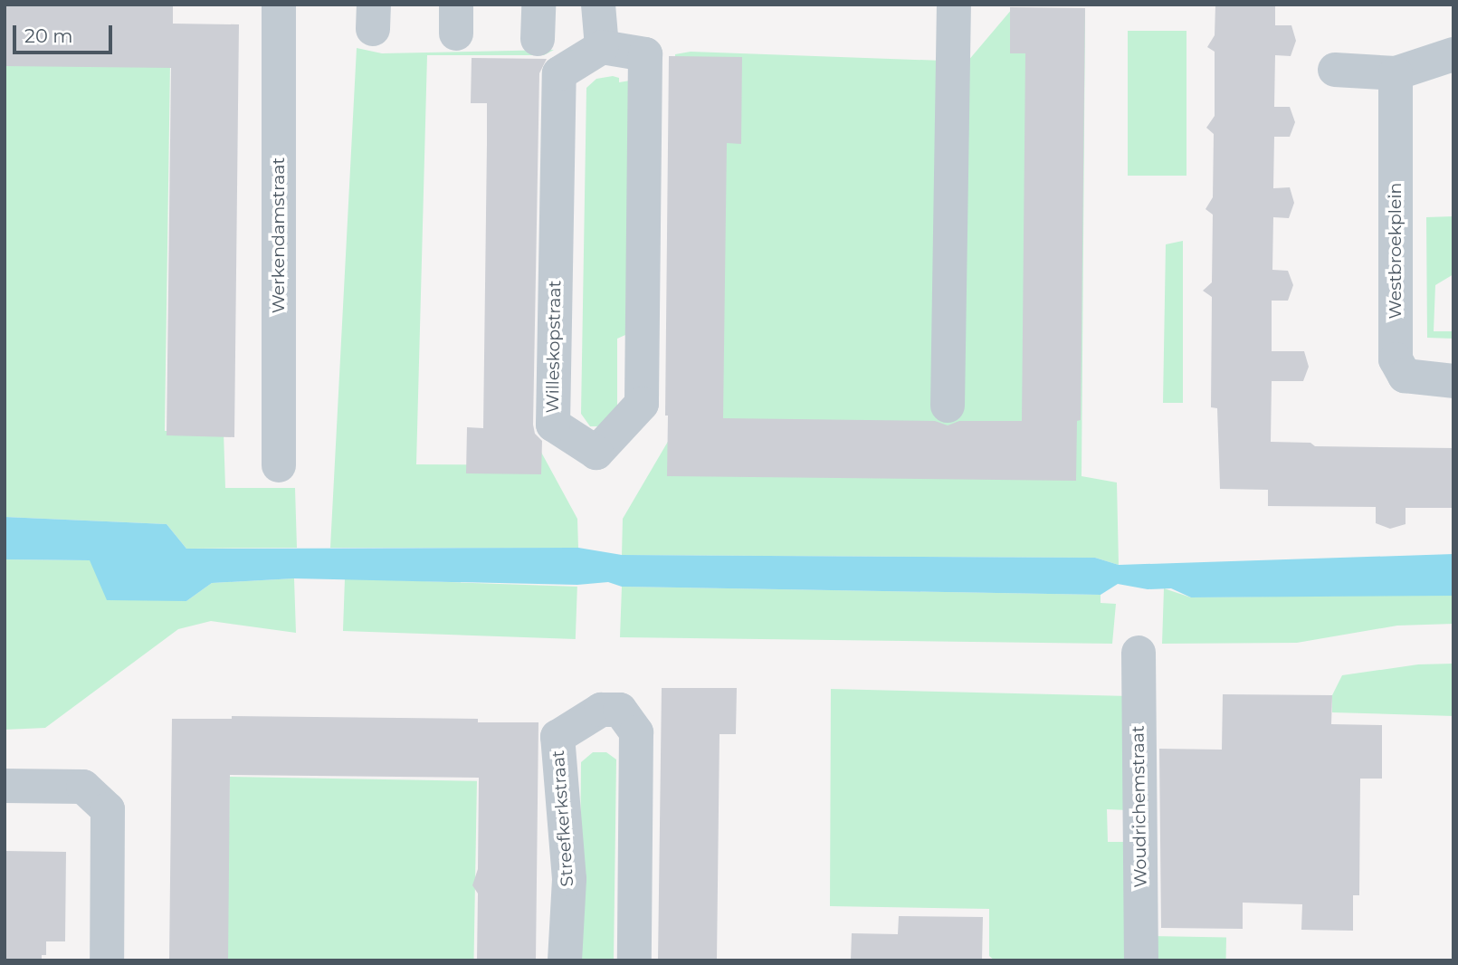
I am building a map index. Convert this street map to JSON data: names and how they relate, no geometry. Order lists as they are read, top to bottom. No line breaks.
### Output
{"streets":{"street":["Werkendamstraat","Westbroekplein","Willeskopstraat","Woudrichemstraat","Streefkerkstraat"]},"scale_bar":"20 m"}
